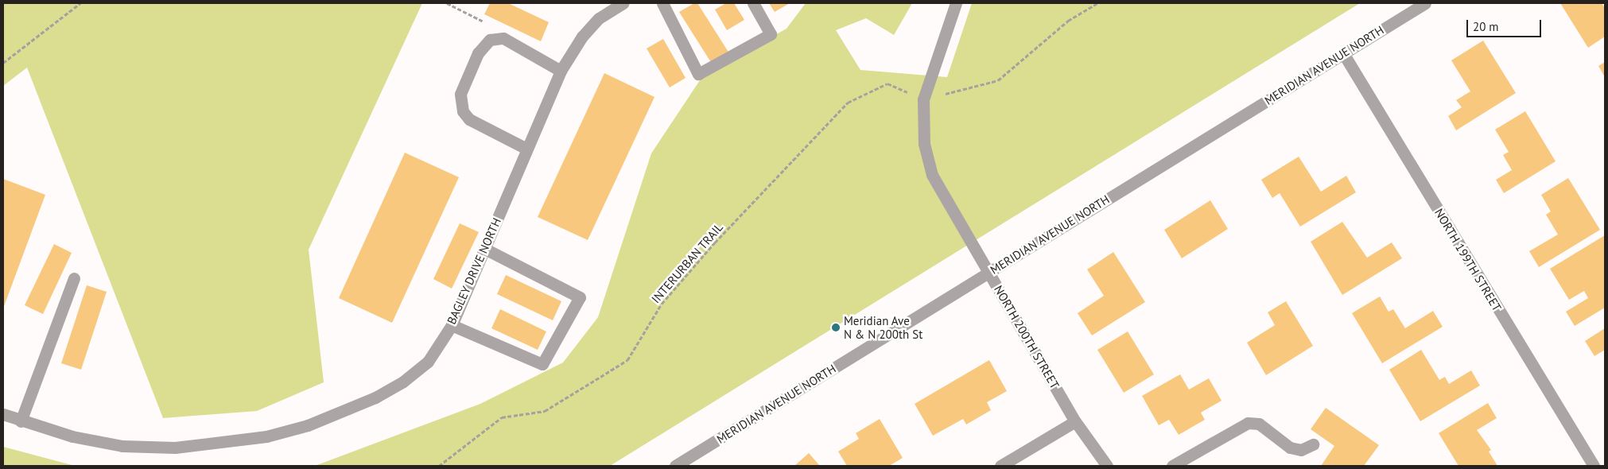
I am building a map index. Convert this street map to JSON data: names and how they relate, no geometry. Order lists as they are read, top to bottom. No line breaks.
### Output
{"streets":{"street":["MERIDIAN AVENUE NORTH","NORTH 199TH STREET","BAGLEY DRIVE NORTH","NORTH 200TH STREET"],"path":["INTERURBAN TRAIL"]},"crossings":[["MERIDIAN AVENUE NORTH","NORTH 199TH STREET"],["MERIDIAN AVENUE NORTH","NORTH 200TH STREET"],["INTERURBAN TRAIL","NORTH 200TH STREET"]],"places":["Meridian Ave N & N 200th St"],"scale_bar":"20 m"}
